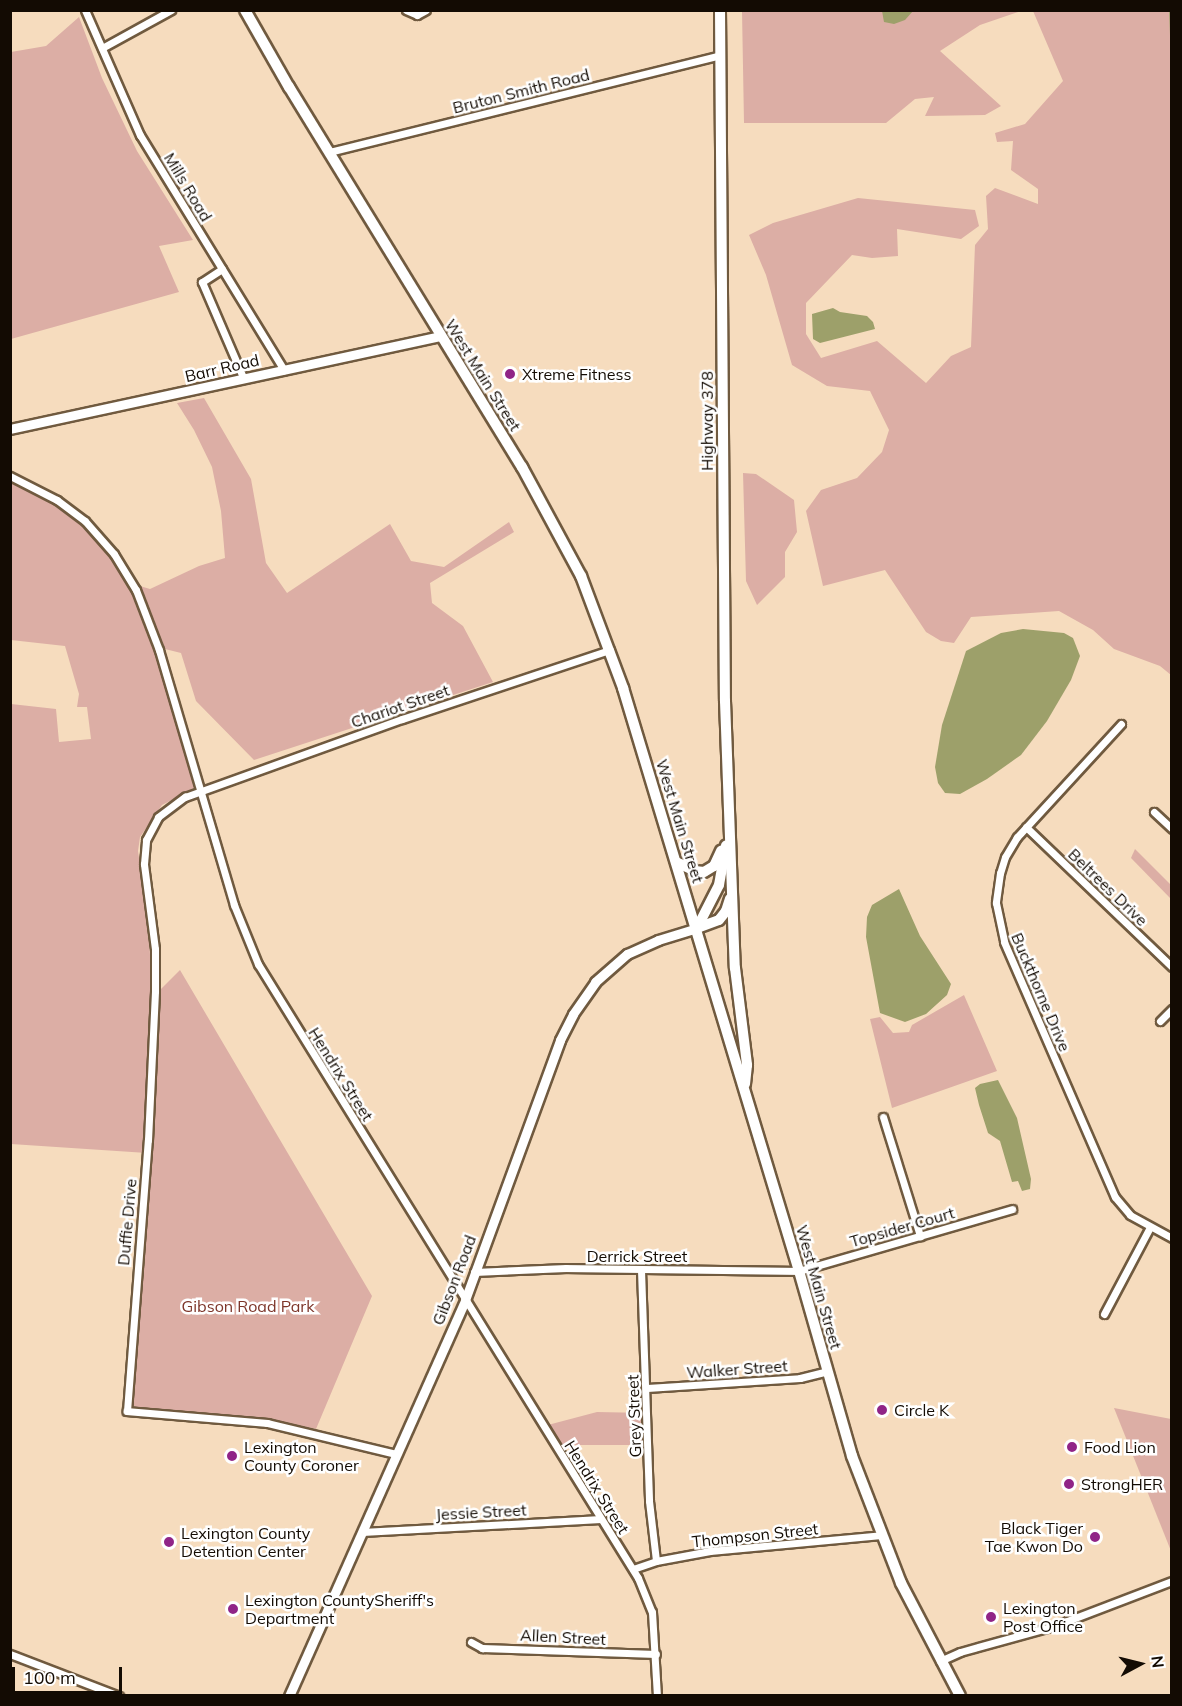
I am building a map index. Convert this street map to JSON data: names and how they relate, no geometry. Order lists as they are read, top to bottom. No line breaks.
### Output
{"streets":{"main road":["West Main Street","Highway 378"],"street":["Bruton Smith Road","Mills Road","Barr Road","Chariot Street","Beltrees Drive","Buckthorne Drive","Hendrix Street","Duffie Drive","Topsider Court","Derrick Street","Gibson Road","Walker Street","Grey Street","Jessie Street","Thompson Street","Allen Street"]},"crossings":[["Bruton Smith Road","West Main Street"],["Bruton Smith Road","Highway 378"],["Mills Road","Barr Road"],["Barr Road","West Main Street"],["West Main Street","Chariot Street"],["West Main Street","Topsider Court"],["West Main Street","Derrick Street"],["West Main Street","Gibson Road"],["West Main Street","Walker Street"],["West Main Street","Thompson Street"],["Chariot Street","Hendrix Street"],["Chariot Street","Duffie Drive"],["Beltrees Drive","Buckthorne Drive"],["Hendrix Street","Duffie Drive"],["Hendrix Street","Gibson Road"],["Hendrix Street","Jessie Street"],["Hendrix Street","Thompson Street"],["Hendrix Street","Allen Street"],["Duffie Drive","Gibson Road"],["Topsider Court","Derrick Street"],["Derrick Street","Gibson Road"],["Derrick Street","Grey Street"],["Gibson Road","Jessie Street"],["Walker Street","Grey Street"],["Grey Street","Thompson Street"]],"parks":["Gibson Road Park"],"places":["Xtreme Fitness","Circle K","Food Lion","Lexington County Coroner","StrongHER","Black Tiger Tae Kwon Do","Lexington County Detention Center","Lexington CountySheriff's Department","Lexington Post Office"],"scale_bar":"100 m","north":"right"}
